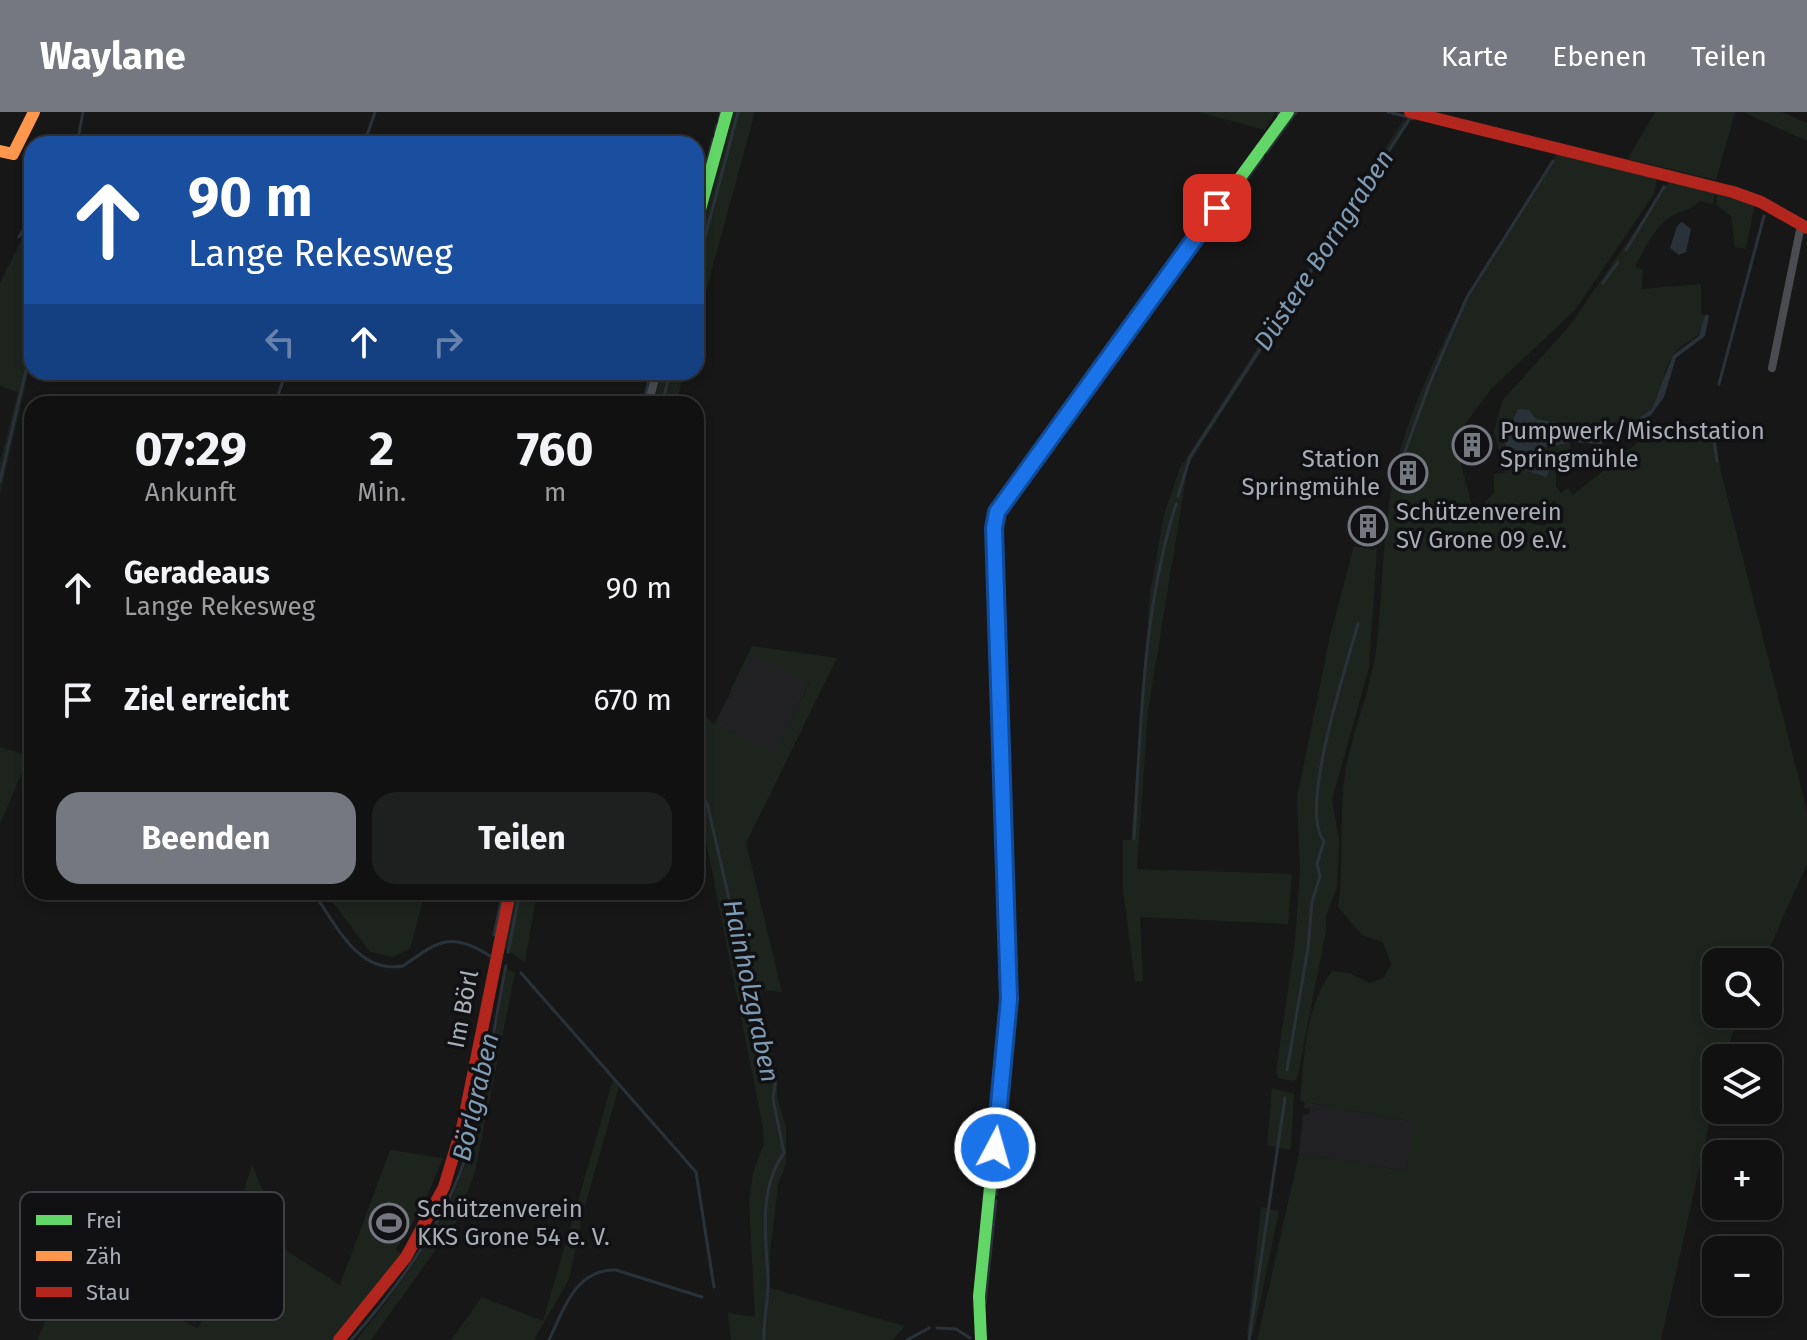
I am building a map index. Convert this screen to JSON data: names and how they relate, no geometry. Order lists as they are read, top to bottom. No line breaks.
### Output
{"streets":{"street":["Im Börl"]},"water":["Düstere Borngraben","Hainholzgraben","Börlgraben"],"places":{"building":["Pumpwerk/Mischstation Springmühle","Station Springmühle","Schützenverein SV Grone 09 e.V."],"sports":["Schützenverein KKS Grone 54 e. V."]},"legend":["Frei","Zäh","Stau"],"page":{"header":"Waylane","nav":["Karte","Ebenen","Teilen"],"turn":["90 m","Lange Rekesweg"],"eta":["07:29","Ankunft","2","Min.","760","m"],"list":[{"name":"Geradeaus","note":"Lange Rekesweg","value":"90 m"},{"name":"Ziel erreicht","value":"670 m"}],"buttons":["Beenden","Teilen"],"map_buttons":["+","−"]}}
